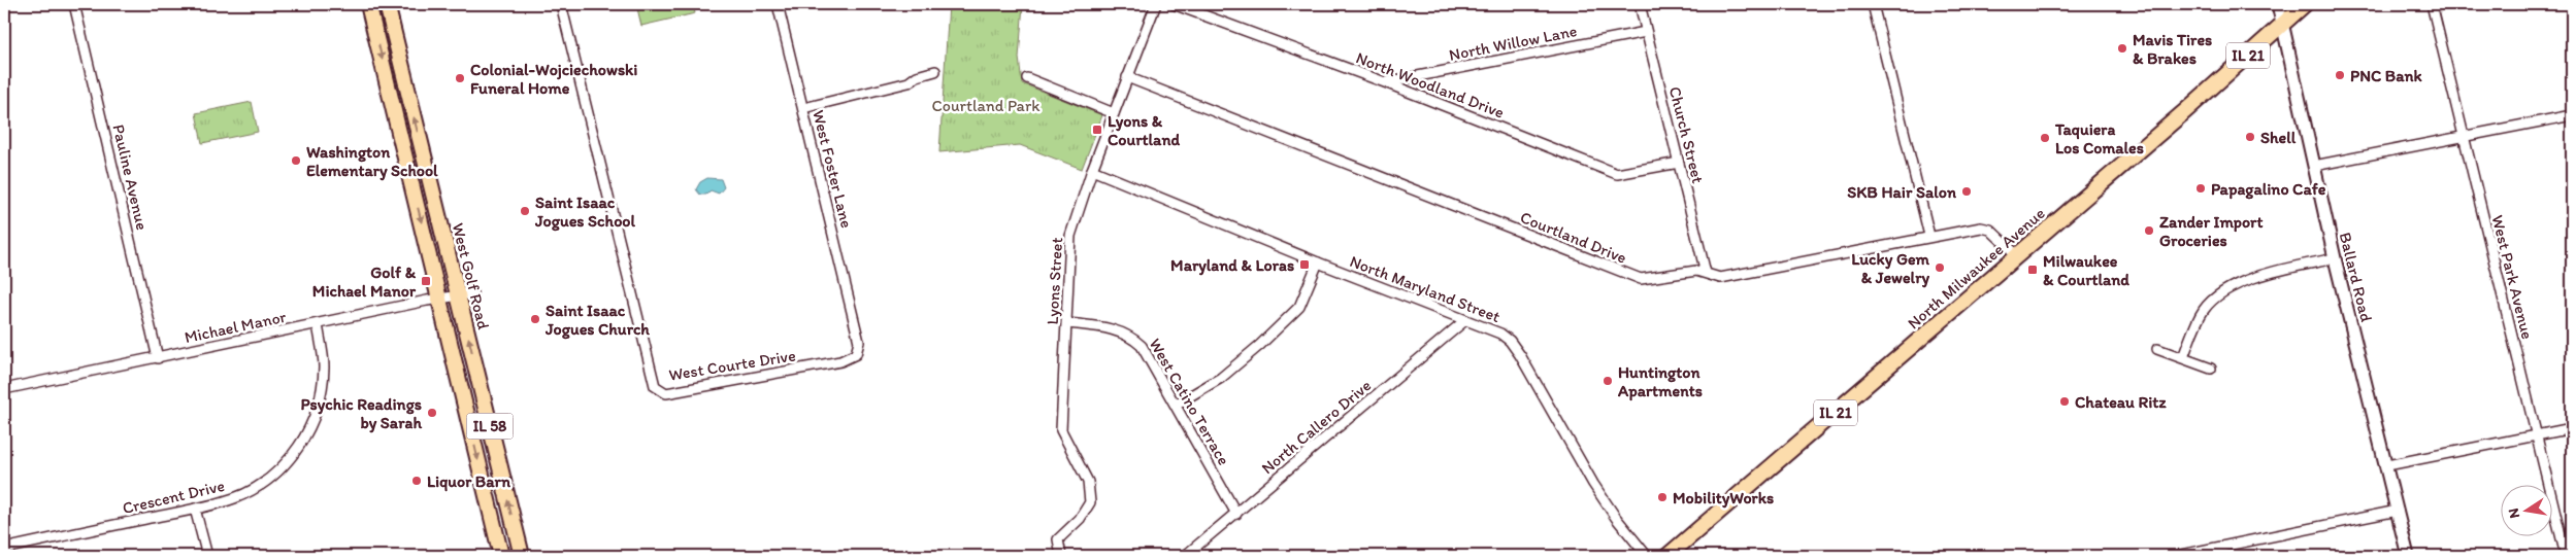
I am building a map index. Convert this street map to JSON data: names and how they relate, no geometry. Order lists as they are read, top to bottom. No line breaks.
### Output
{"streets":{"main road":["IL 21","North Milwaukee Avenue","West Golf Road","IL 58"],"street":["North Willow Lane","North Woodland Drive","Church Street","West Foster Lane","Pauline Avenue","Courtland Drive","Ballard Road","West Park Avenue","Lyons Street","North Maryland Street","Michael Manor","West Courte Drive","West Catino Terrace","North Callero Drive","Crescent Drive"]},"crossings":[["North Willow Lane","North Woodland Drive"],["North Willow Lane","Church Street"],["North Woodland Drive","Church Street"],["Church Street","Courtland Drive"],["West Foster Lane","West Courte Drive"],["Pauline Avenue","Michael Manor"],["Courtland Drive","North Milwaukee Avenue"],["Courtland Drive","Lyons Street"],["North Milwaukee Avenue","Ballard Road"],["West Golf Road","Michael Manor"],["Lyons Street","North Maryland Street"],["Lyons Street","West Catino Terrace"],["North Maryland Street","North Callero Drive"],["Michael Manor","IL 58"],["Michael Manor","Crescent Drive"],["West Catino Terrace","North Callero Drive"]],"parks":["Courtland Park"],"places":{"other":["Mavis Tires & Brakes","PNC Bank","Colonial-Wojciechowski Funeral Home","Shell","Taquiera Los Comales","Washington Elementary School","Papagalino Cafe","SKB Hair Salon","Saint Isaac Jogues School","Zander Import Groceries","Lucky Gem & Jewelry","Saint Isaac Jogues Church","Huntington Apartments","Chateau Ritz","Psychic Readings by Sarah","Liquor Barn","MobilityWorks"],"transit":["Lyons & Courtland","Maryland & Loras","Milwaukee & Courtland","Golf & Michael Manor"]},"north":"left"}
